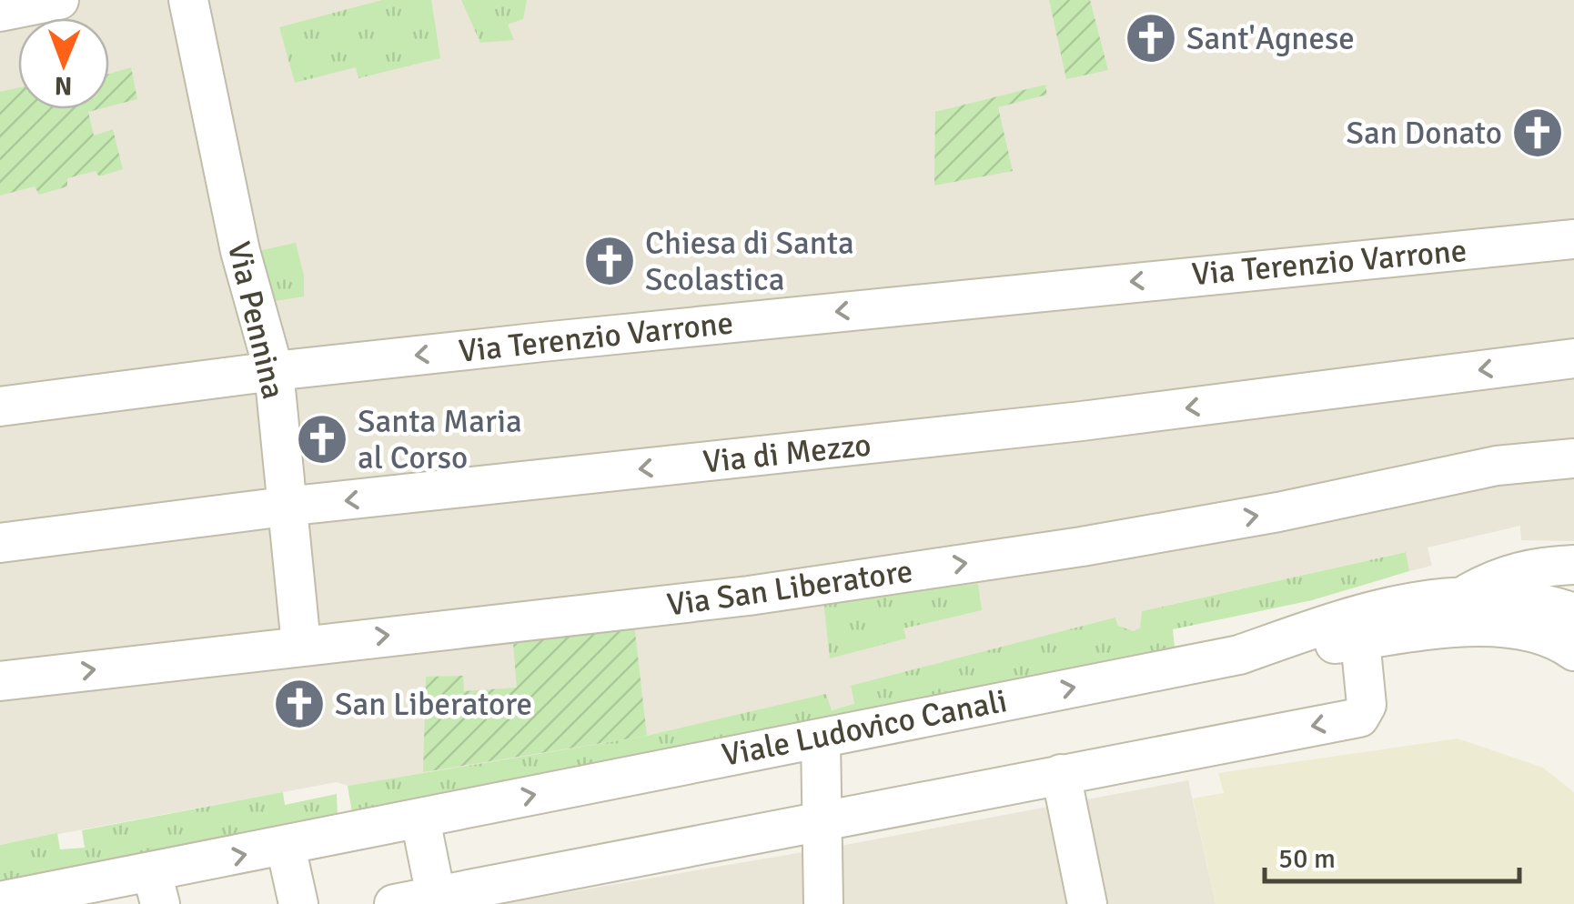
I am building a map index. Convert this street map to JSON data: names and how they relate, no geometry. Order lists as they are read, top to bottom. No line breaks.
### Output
{"streets":{"street":["Via Terenzio Varrone","Via Pennina","Via di Mezzo","Via San Liberatore","Viale Ludovico Canali"]},"crossings":[["Via Terenzio Varrone","Via Pennina"],["Via Pennina","Via di Mezzo"],["Via Pennina","Via San Liberatore"]],"one_way":["Via Terenzio Varrone"],"places":{"church":["Sant'Agnese","San Donato","Chiesa di Santa Scolastica","Santa Maria al Corso","San Liberatore"]},"scale_bar":"50 m","north":"bottom"}
